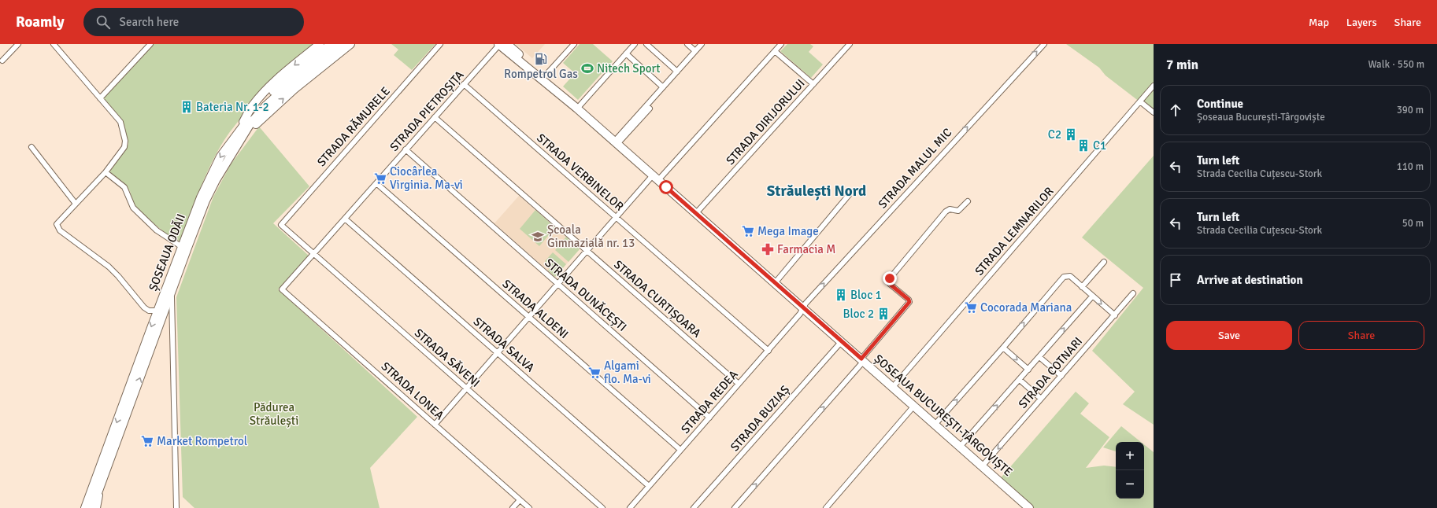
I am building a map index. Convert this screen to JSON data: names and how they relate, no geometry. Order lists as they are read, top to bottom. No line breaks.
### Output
{"streets":{"main road":["ȘOSEAUA ODĂII","ȘOSEAUA BUCUREȘTI-TÂRGOVIȘTE"],"street":["STRADA PIETROȘIȚA","STRADA DIRIJORULUI","STRADA RĂMURELE","STRADA MALUL MIC","STRADA VERBINELOR","STRADA LEMNARILOR","STRADA DUNĂCEȘTI","STRADA CURTIȘOARA","STRADA ALDENI","STRADA SALVA","STRADA SĂVENI","STRADA COTNARI","STRADA LONEA","STRADA REDEA","STRADA BUZIAȘ"]},"crossings":[["STRADA PIETROȘIȚA","STRADA VERBINELOR"],["STRADA PIETROȘIȚA","STRADA DUNĂCEȘTI"],["STRADA PIETROȘIȚA","STRADA CURTIȘOARA"],["STRADA PIETROȘIȚA","STRADA ALDENI"],["STRADA PIETROȘIȚA","STRADA SALVA"],["STRADA PIETROȘIȚA","STRADA SĂVENI"],["STRADA PIETROȘIȚA","STRADA LONEA"],["STRADA PIETROȘIȚA","ȘOSEAUA BUCUREȘTI-TÂRGOVIȘTE"],["STRADA DIRIJORULUI","ȘOSEAUA BUCUREȘTI-TÂRGOVIȘTE"],["STRADA RĂMURELE","STRADA SĂVENI"],["STRADA MALUL MIC","STRADA REDEA"],["STRADA MALUL MIC","ȘOSEAUA BUCUREȘTI-TÂRGOVIȘTE"],["STRADA VERBINELOR","STRADA REDEA"],["STRADA LEMNARILOR","ȘOSEAUA BUCUREȘTI-TÂRGOVIȘTE"],["STRADA DUNĂCEȘTI","STRADA REDEA"],["STRADA CURTIȘOARA","STRADA REDEA"],["STRADA ALDENI","STRADA REDEA"],["STRADA SALVA","STRADA REDEA"],["STRADA COTNARI","ȘOSEAUA BUCUREȘTI-TÂRGOVIȘTE"],["STRADA REDEA","ȘOSEAUA BUCUREȘTI-TÂRGOVIȘTE"],["ȘOSEAUA BUCUREȘTI-TÂRGOVIȘTE","STRADA BUZIAȘ"]],"districts":["Străulești Nord"],"parks":["Pădurea Străulești"],"places":{"fuel station":["Rompetrol Gas"],"sports":["Nitech Sport"],"building":["Bateria Nr. 1-2","C2","C1","Bloc 1","Bloc 2"],"supermarket":["Ciocârlea Virginia. Ma-vi","Mega Image","Cocorada Mariana","Algami flo. Ma-vi","Market Rompetrol"],"school or university":["Școala Gimnazială nr. 13"],"pharmacy":["Farmacia M"]},"page":{"header":"Roamly","search":"Search here","nav":["Map","Layers","Share"],"heading":["7 min","Walk · 550 m"],"list":[["Continue","Șoseaua București-Târgoviște","390 m"],["Turn left","Strada Cecilia Cuțescu-Stork","110 m"],["Turn left","Strada Cecilia Cuțescu-Stork","50 m"],"Arrive at destination"],"buttons":["Save","Share"],"map_buttons":["+","−"]}}
